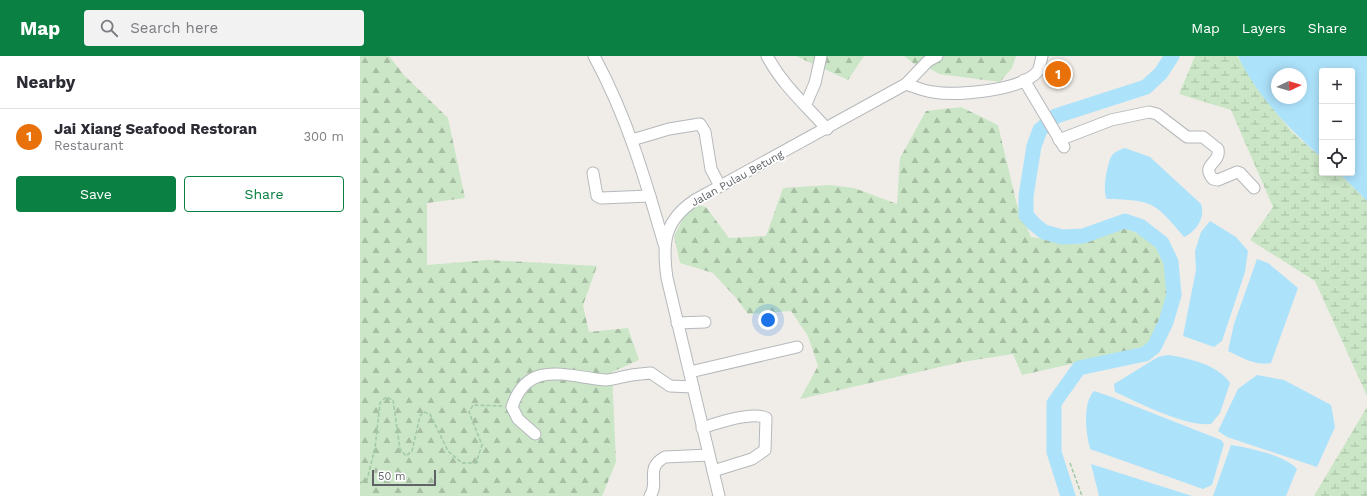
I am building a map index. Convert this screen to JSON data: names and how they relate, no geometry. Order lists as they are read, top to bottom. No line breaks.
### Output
{"streets":{"street":["Jalan Pulau Betung"]},"scale_bar":"50 m","north":"right","page":{"header":"Map","search":"Search here","nav":["Map","Layers","Share"],"heading":"Nearby","pins":"1","map_buttons":["+","−"],"list":[{"mark":"1","name":"Jai Xiang Seafood Restoran","note":"Restaurant","value":"300 m"}],"buttons":["Save","Share"],"scale":"50 m"}}
